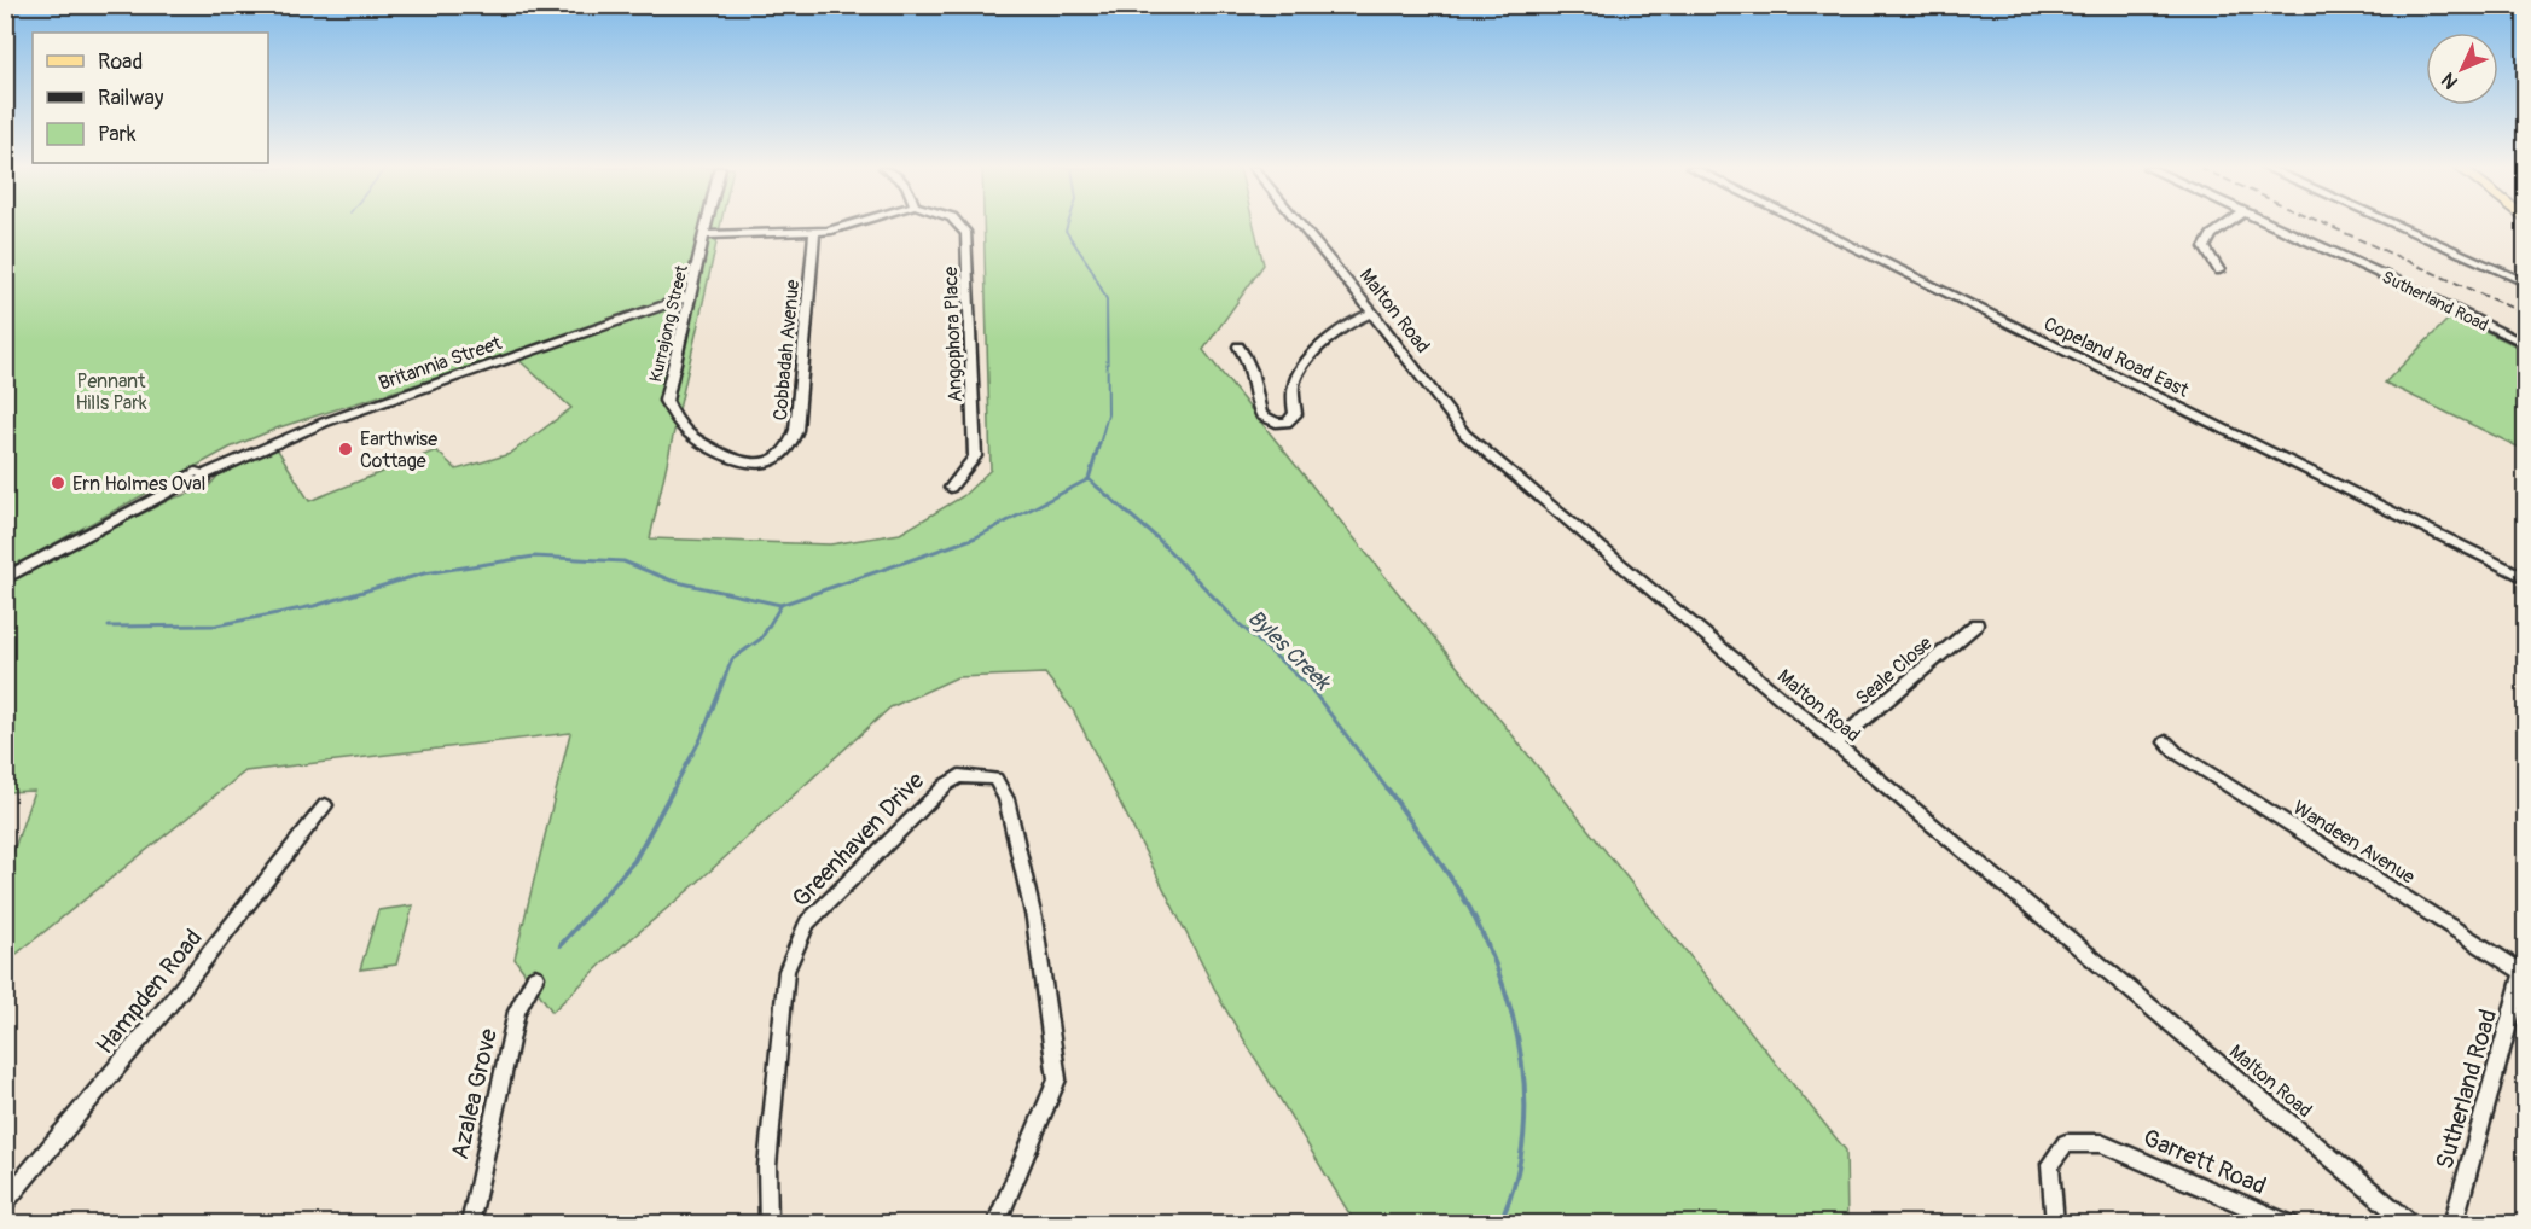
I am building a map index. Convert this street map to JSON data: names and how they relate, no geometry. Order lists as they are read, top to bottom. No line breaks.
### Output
{"streets":{"street":["Sutherland Road","Malton Road","Kurrajong Street","Angophora Place","Cobbadah Avenue","Copeland Road East","Britannia Street","Seale Close","Greenhaven Drive","Wandeen Avenue","Hampden Road","Azalea Grove","Garrett Road"]},"crossings":[["Sutherland Road","Wandeen Avenue"],["Malton Road","Seale Close"],["Kurrajong Street","Cobbadah Avenue"],["Kurrajong Street","Britannia Street"]],"water":["Byles Creek"],"parks":["Pennant Hills Park"],"places":["Earthwise Cottage","Ern Holmes Oval"],"legend":["Road","Railway","Park"],"north":"bottom left"}
